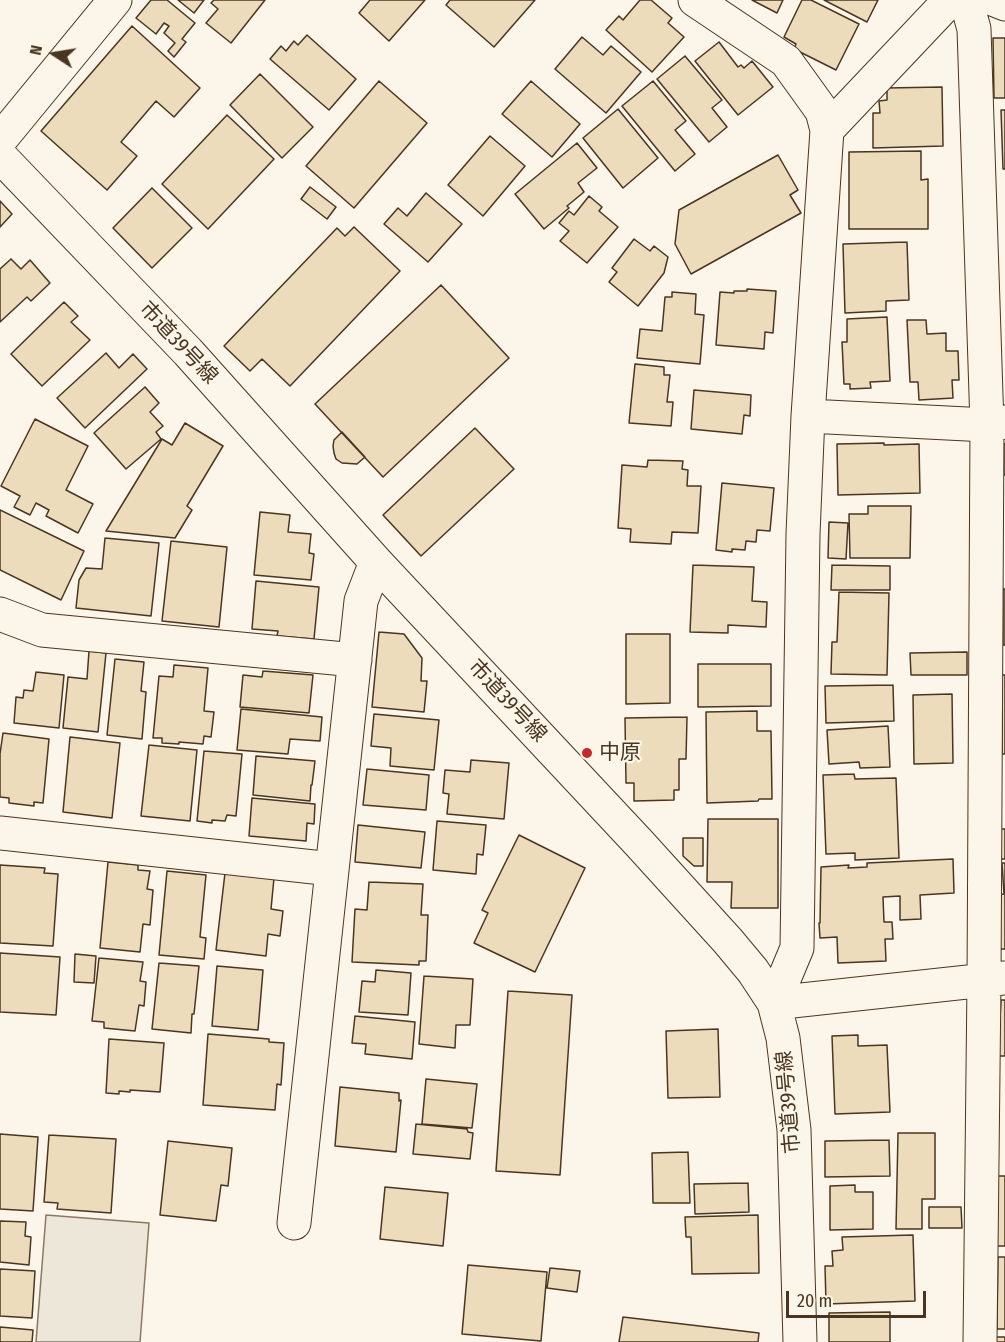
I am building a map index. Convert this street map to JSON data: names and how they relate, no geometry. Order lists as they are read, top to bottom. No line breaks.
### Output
{"streets":{"street":["市道39号線"]},"places":["中原"],"scale_bar":"20 m","north":"left"}
